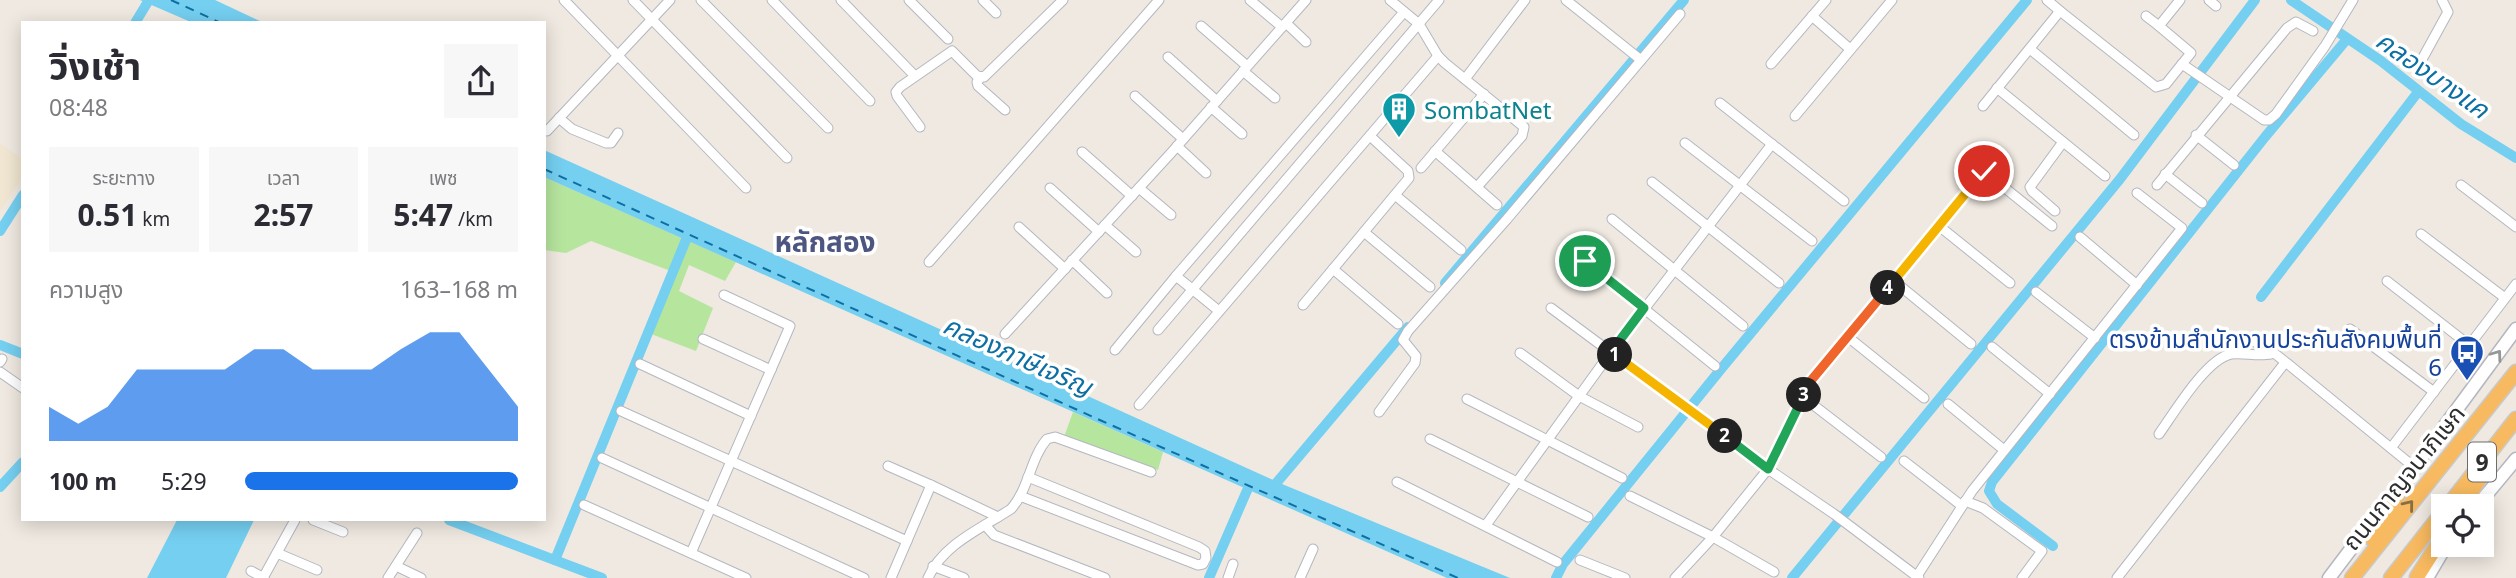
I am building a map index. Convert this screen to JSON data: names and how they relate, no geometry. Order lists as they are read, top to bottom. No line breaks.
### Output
{"streets":{"highway":["9","ถนนกาญจนาภิเษก"]},"districts":["หลักสอง"],"water":["คลองบางแค","คลองภาษีเจริญ"],"places":{"building":["SombatNet"],"bus stop":["ตรงข้ามสำนักงานประกันสังคมพื้นที่ 6"]},"page":{"heading":["วิ่งเช้า","08:48"],"stats":[["ระยะทาง","0.51 km"],["เวลา","2:57"],["เพซ","5:47 /km"]],"chart":["ความสูง","163–168 m"],"pins":["4","1","3","2"],"list":[{"name":"100 m","note":"5:29"}]}}
